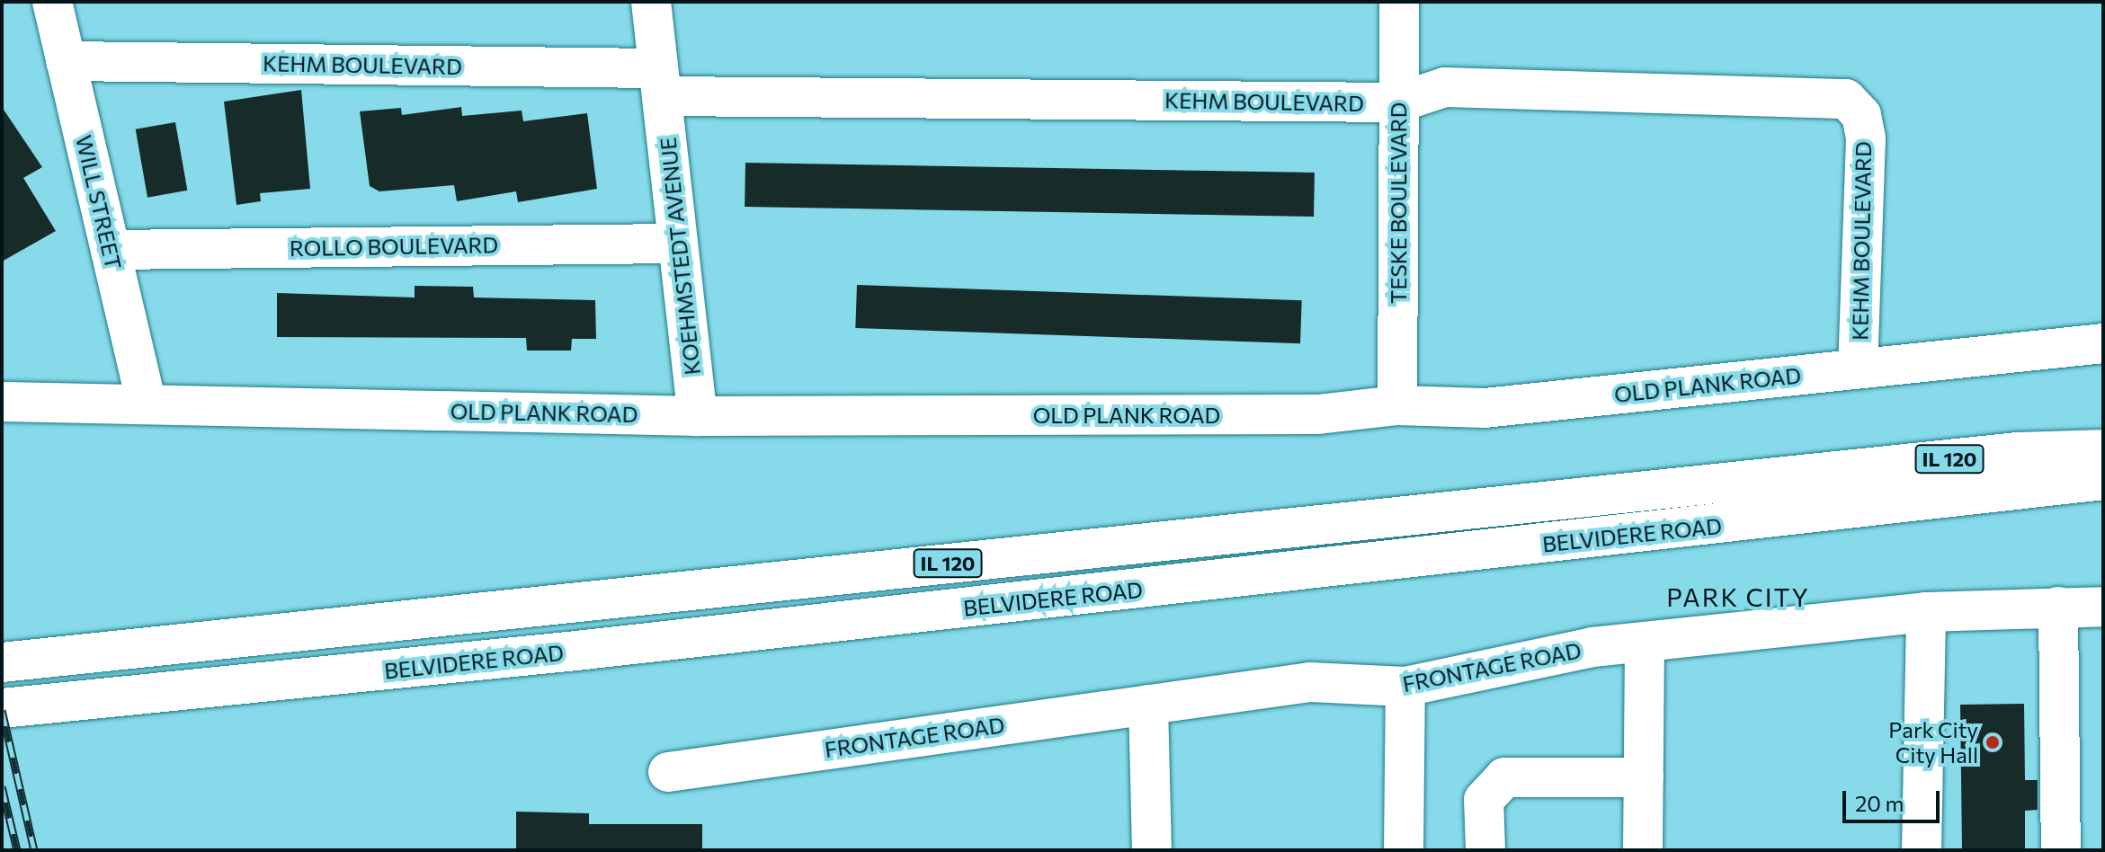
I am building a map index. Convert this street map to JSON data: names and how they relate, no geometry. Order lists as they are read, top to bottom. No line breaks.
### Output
{"streets":{"street":["KEHM BOULEVARD","WILL STREET","TESKE BOULEVARD","ROLLO BOULEVARD","KOEHMSTEDT AVENUE","OLD PLANK ROAD","IL 120","BELVIDERE ROAD","FRONTAGE ROAD"]},"crossings":[["KEHM BOULEVARD","WILL STREET"],["KEHM BOULEVARD","TESKE BOULEVARD"],["KEHM BOULEVARD","KOEHMSTEDT AVENUE"],["KEHM BOULEVARD","OLD PLANK ROAD"],["WILL STREET","ROLLO BOULEVARD"],["WILL STREET","OLD PLANK ROAD"],["TESKE BOULEVARD","OLD PLANK ROAD"],["ROLLO BOULEVARD","KOEHMSTEDT AVENUE"],["KOEHMSTEDT AVENUE","OLD PLANK ROAD"]],"districts":["PARK CITY"],"places":["Park City City Hall"],"scale_bar":"20 m"}
